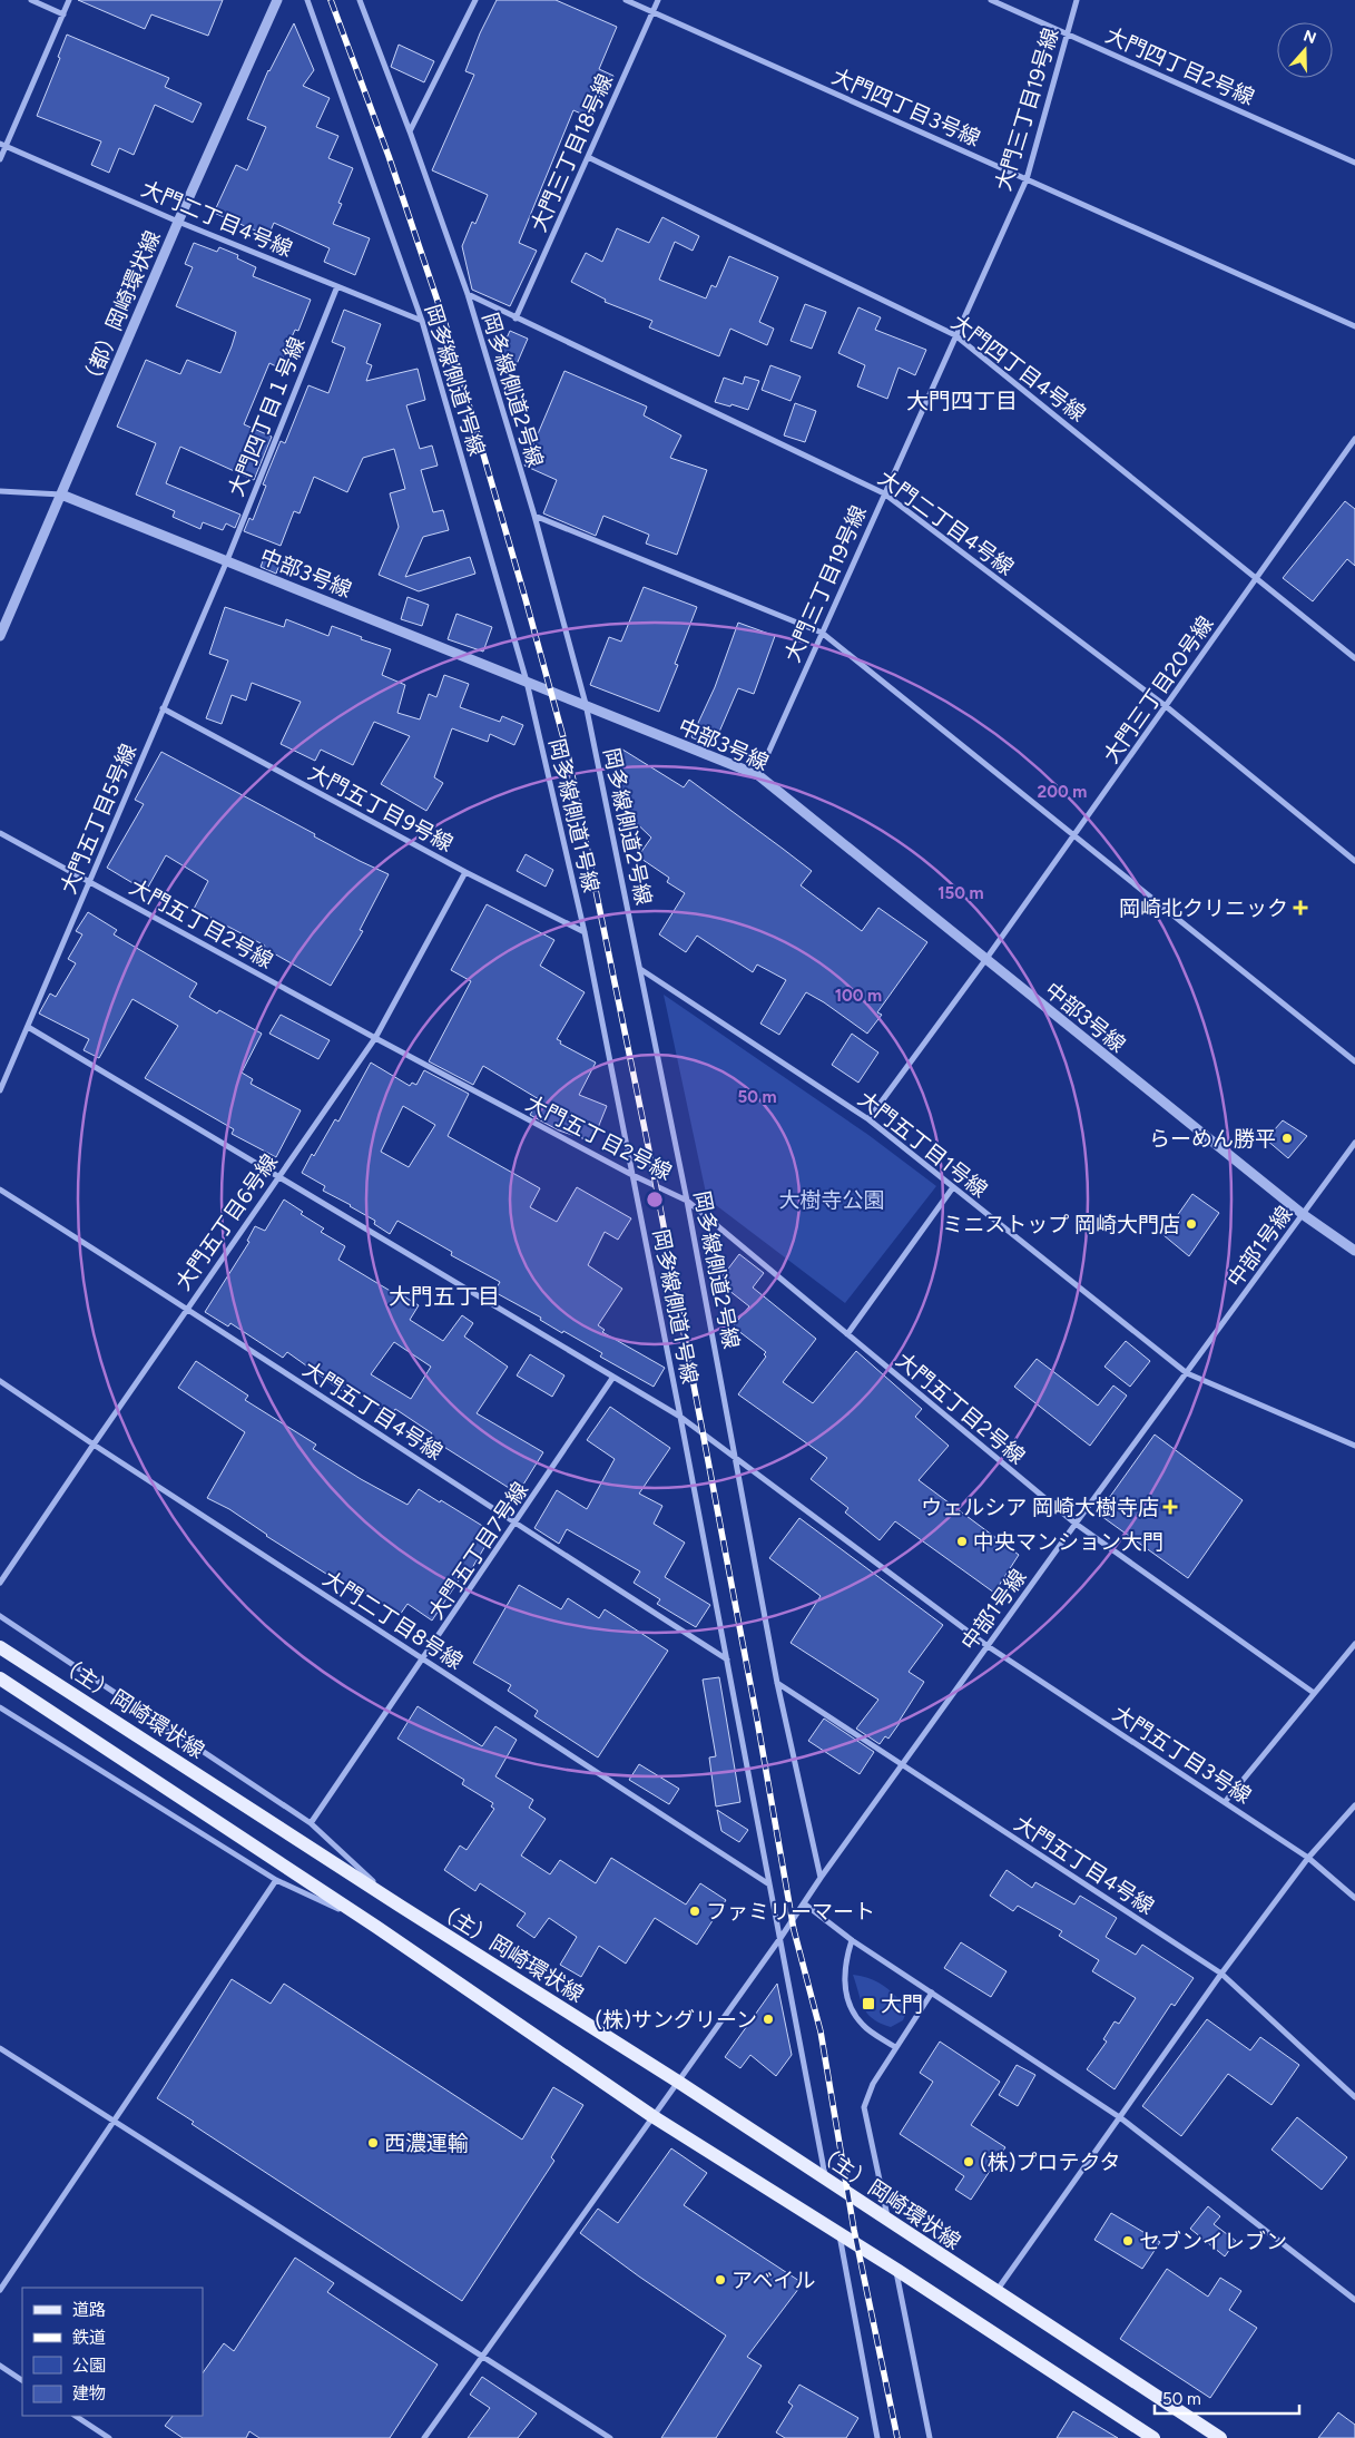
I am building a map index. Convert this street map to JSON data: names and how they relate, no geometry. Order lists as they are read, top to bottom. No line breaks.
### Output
{"streets":{"main road":["（主）岡崎環状線"],"street":["大門四丁目2号線","大門四丁目3号線","大門三丁目19号線","大門三丁目18号線","大門二丁目4号線","（都）岡崎環状線","大門四丁目4号線","岡多線側道1号線","岡多線側道2号線","大門四丁目１号線","中部3号線","大門三丁目20号線","大門五丁目9号線","大門五丁目5号線","大門五丁目2号線","大門五丁目1号線","大門五丁目6号線","中部1号線","大門五丁目4号線","大門五丁目7号線","大門二丁目8号線","大門五丁目3号線"]},"crossings":[["大門四丁目2号線","大門三丁目19号線"],["大門四丁目3号線","大門三丁目19号線"],["大門四丁目3号線","大門三丁目18号線"],["大門三丁目19号線","大門二丁目4号線"],["大門三丁目19号線","大門四丁目4号線"],["大門三丁目19号線","中部3号線"],["大門三丁目18号線","大門二丁目4号線"],["大門三丁目18号線","大門四丁目4号線"],["大門二丁目4号線","（都）岡崎環状線"],["大門二丁目4号線","岡多線側道1号線"],["大門二丁目4号線","岡多線側道2号線"],["大門二丁目4号線","大門四丁目１号線"],["大門二丁目4号線","大門三丁目20号線"],["（都）岡崎環状線","中部3号線"],["大門四丁目4号線","大門三丁目20号線"],["岡多線側道1号線","中部3号線"],["岡多線側道1号線","大門五丁目9号線"],["岡多線側道1号線","大門五丁目2号線"],["岡多線側道1号線","中部1号線"],["岡多線側道1号線","大門五丁目4号線"],["岡多線側道1号線","大門二丁目8号線"],["岡多線側道1号線","（主）岡崎環状線"],["岡多線側道1号線","大門五丁目3号線"],["岡多線側道2号線","中部3号線"],["岡多線側道2号線","大門五丁目2号線"],["岡多線側道2号線","大門五丁目1号線"],["岡多線側道2号線","中部1号線"],["岡多線側道2号線","大門五丁目4号線"],["岡多線側道2号線","大門五丁目3号線"],["大門四丁目１号線","中部3号線"],["大門四丁目１号線","大門五丁目5号線"],["中部3号線","大門三丁目20号線"],["中部3号線","大門五丁目5号線"],["中部3号線","中部1号線"],["大門三丁目20号線","大門五丁目1号線"],["大門五丁目9号線","大門五丁目5号線"],["大門五丁目9号線","大門五丁目6号線"],["大門五丁目5号線","大門五丁目2号線"],["大門五丁目5号線","大門五丁目3号線"],["大門五丁目2号線","大門五丁目6号線"],["大門五丁目2号線","中部1号線"],["大門五丁目1号線","中部1号線"],["大門五丁目6号線","大門五丁目4号線"],["大門五丁目6号線","大門二丁目8号線"],["大門五丁目6号線","大門五丁目3号線"],["中部1号線","大門五丁目4号線"],["中部1号線","（主）岡崎環状線"],["中部1号線","大門五丁目3号線"],["大門五丁目4号線","大門五丁目7号線"],["大門五丁目7号線","大門二丁目8号線"],["大門五丁目7号線","大門五丁目3号線"]],"districts":["大門四丁目","大門五丁目"],"parks":["大樹寺公園"],"places":{"health":["岡崎北クリニック","ウェルシア 岡崎大樹寺店"],"other":["らーめん勝平","ミニストップ 岡崎大門店","中央マンション大門","ファミリーマート","(株)サングリーン","西濃運輸","(株)プロテクタ","セブンイレブン","アベイル"],"transit":["大門"]},"legend":["道路","鉄道","公園","建物"],"scale_bar":"50 m","north":"top","rings":["200 m","150 m","100 m","50 m"]}
